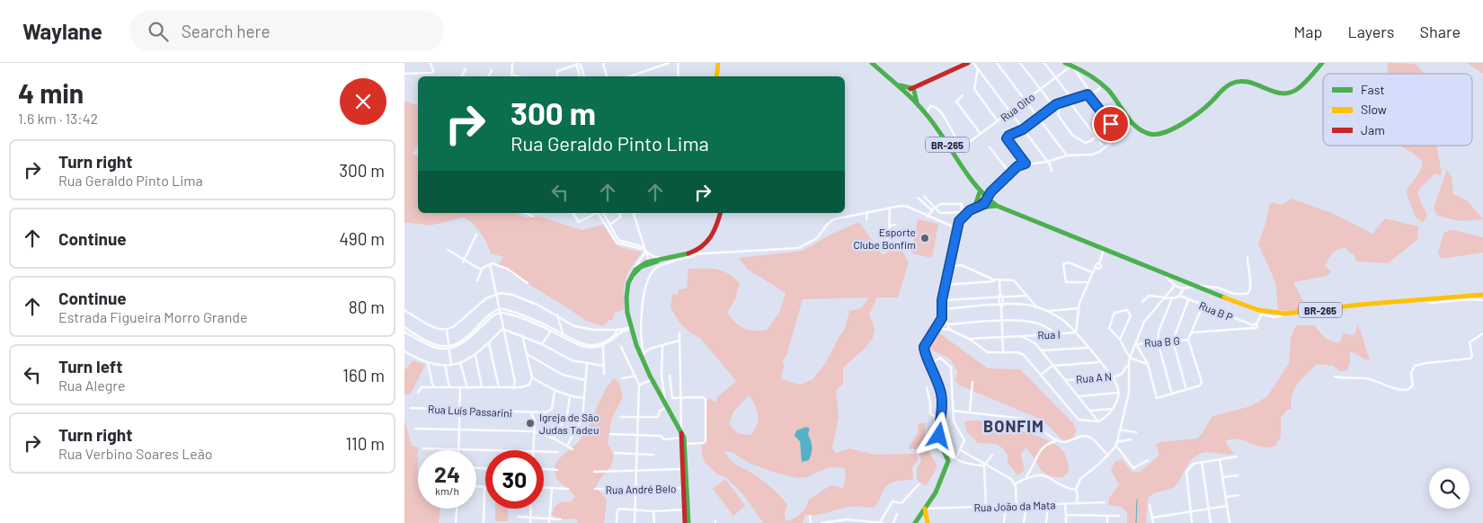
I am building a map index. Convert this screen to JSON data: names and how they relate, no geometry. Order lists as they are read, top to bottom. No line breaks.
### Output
{"streets":{"main road":["BR-265"],"street":["Rua Oito","Rua B P","Rua I","Rua B G","Rua A N","Rua Luís Passarini","Rua André Belo","Rua João da Mata"]},"crossings":[["Rua Oito","BR-265"]],"districts":["BONFIM"],"places":["Esporte Clube Bonfim","Igreja de São Judas Tadeu"],"legend":["Fast","Slow","Jam"],"page":{"header":"Waylane","search":"Search here","nav":["Map","Layers","Share"],"heading":["4 min","1.6 km · 13:42"],"turn":["300 m","Rua Geraldo Pinto Lima"],"list":[{"name":"Turn right","note":"Rua Geraldo Pinto Lima","value":"300 m"},{"name":"Continue","value":"490 m"},{"name":"Continue","note":"Estrada Figueira Morro Grande","value":"80 m"},{"name":"Turn left","note":"Rua Alegre","value":"160 m"},{"name":"Turn right","note":"Rua Verbino Soares Leão","value":"110 m"}],"speed":"24 km/h","limit":"30"}}
